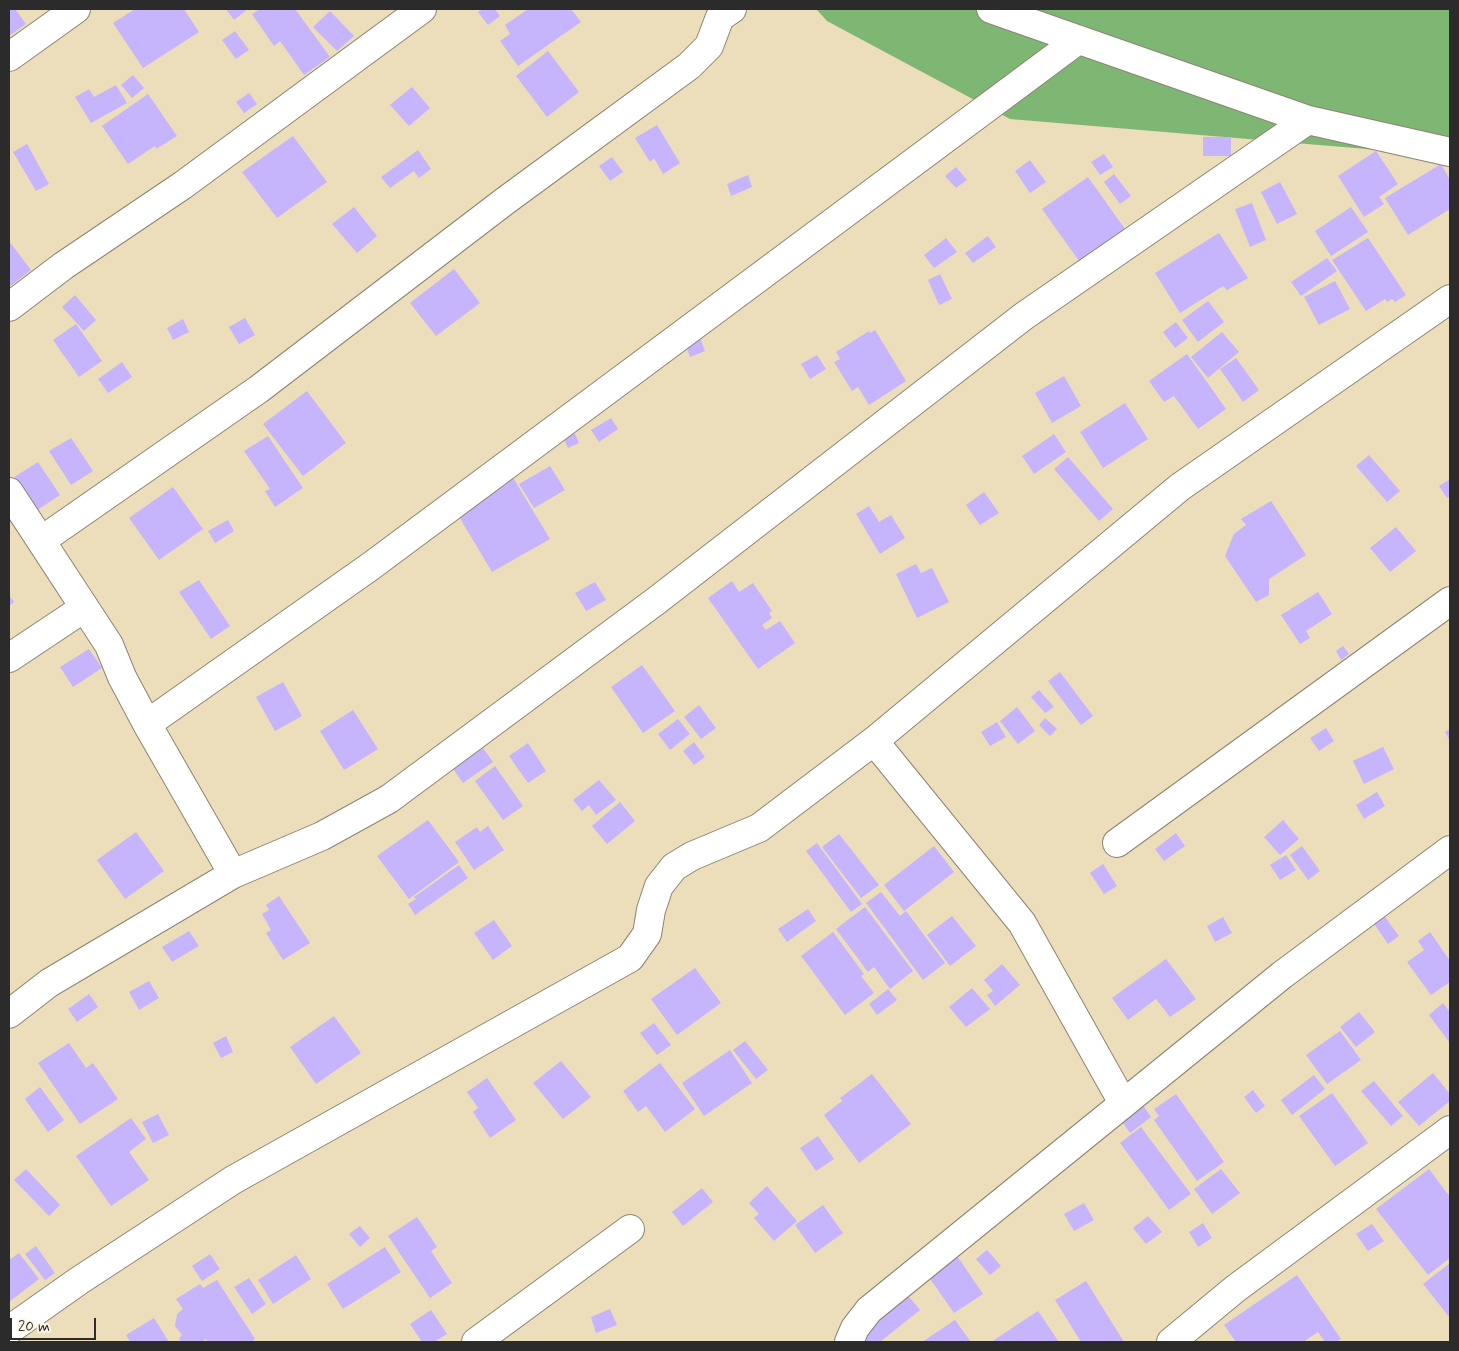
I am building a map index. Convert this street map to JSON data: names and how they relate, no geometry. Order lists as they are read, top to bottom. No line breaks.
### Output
{"scale_bar":"20 m"}
